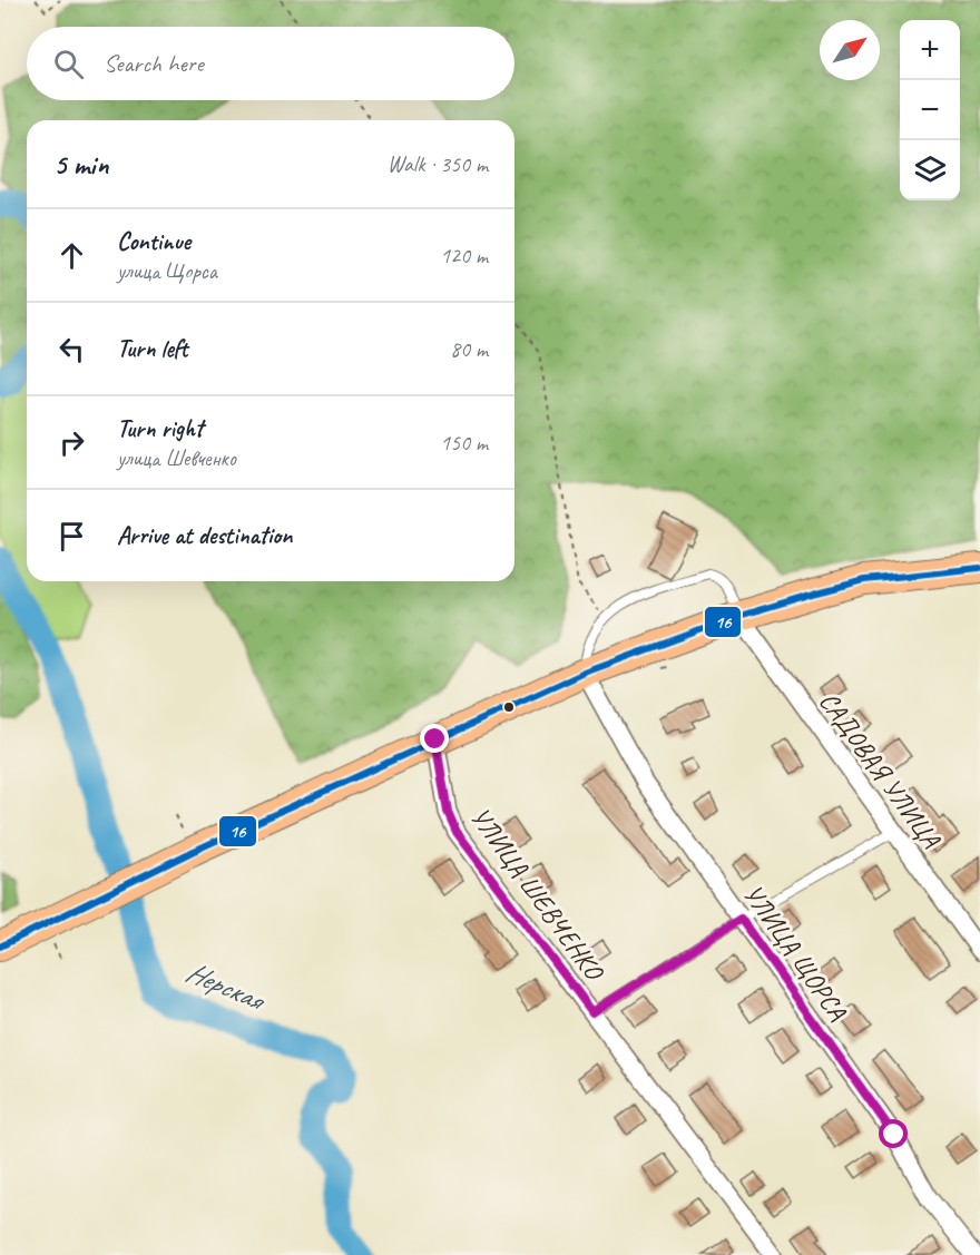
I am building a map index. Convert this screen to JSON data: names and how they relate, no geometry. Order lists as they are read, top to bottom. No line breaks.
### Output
{"streets":{"street":["САДОВАЯ УЛИЦА","УЛИЦА ШЕВЧЕНКО","УЛИЦА ЩОРСА"]},"water":["Нерская"],"lines":["transit line 16"],"north":"top right","page":{"map_buttons":["+","−"],"search":"Search here","heading":["5 min","Walk · 350 m"],"list":[["Continue","улица Щорса","120 m"],["Turn left","80 m"],["Turn right","улица Шевченко","150 m"],"Arrive at destination"]}}
